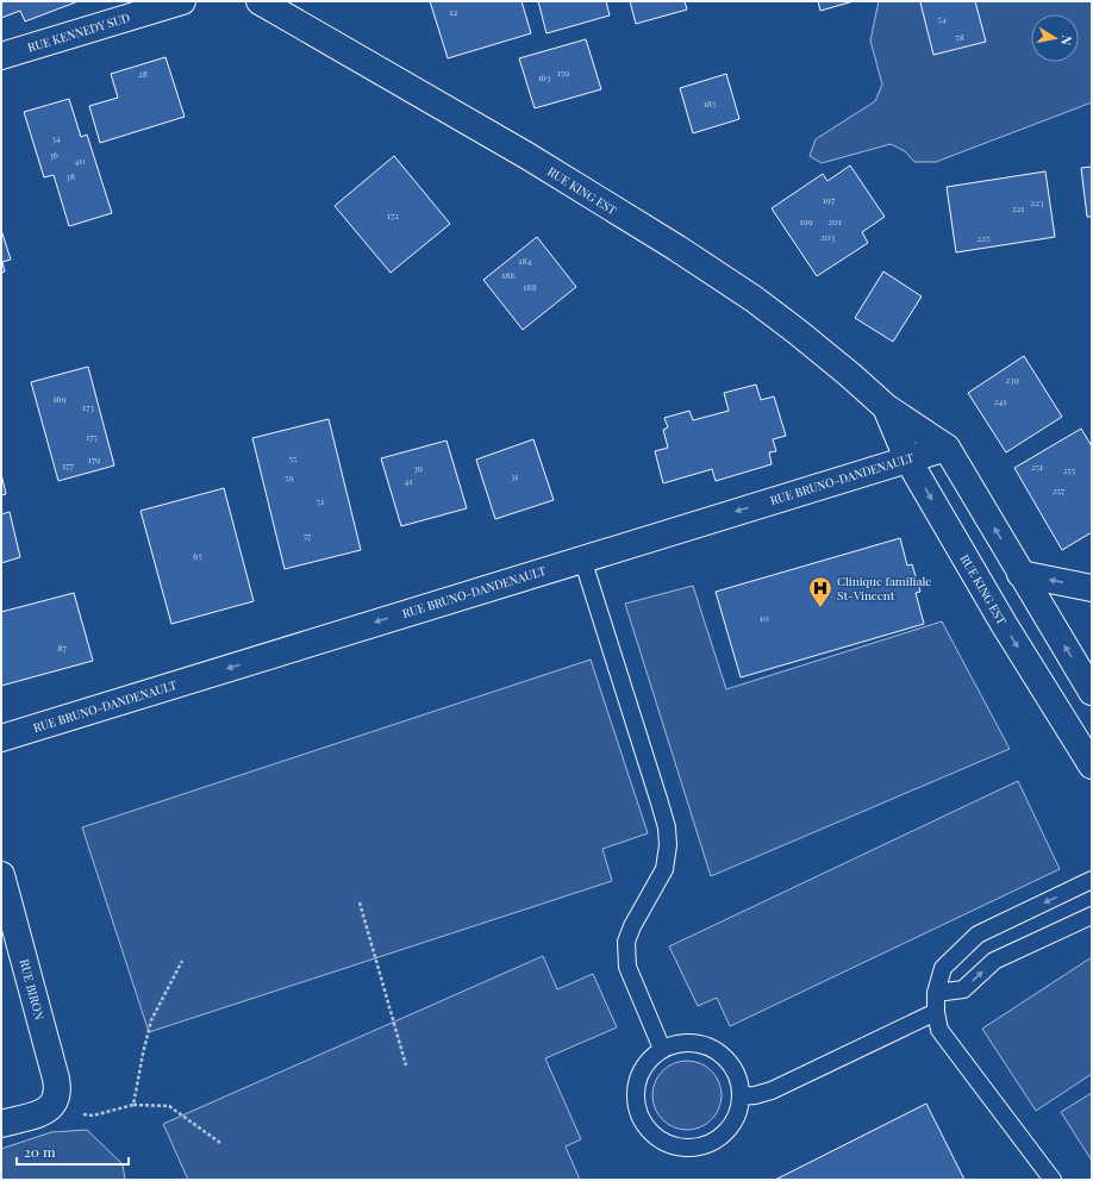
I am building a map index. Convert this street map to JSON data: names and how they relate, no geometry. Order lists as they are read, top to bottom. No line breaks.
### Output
{"streets":{"street":["RUE KENNEDY SUD","RUE KING EST","RUE BRUNO-DANDENAULT","RUE BIRON"]},"crossings":[["RUE KING EST","RUE BRUNO-DANDENAULT"]],"one_way":["RUE BRUNO-DANDENAULT"],"places":{"hospital":["Clinique familiale St-Vincent"]},"house_numbers":["12","54","58","159","28","163","185","34","36","40","38","197","223","221","172","199","201","203","225","184","186","188","239","169","241","173","175","55","179","177","251","39","255","31","59","41","257","51","57","65","10","87"],"scale_bar":"20 m","north":"right"}
